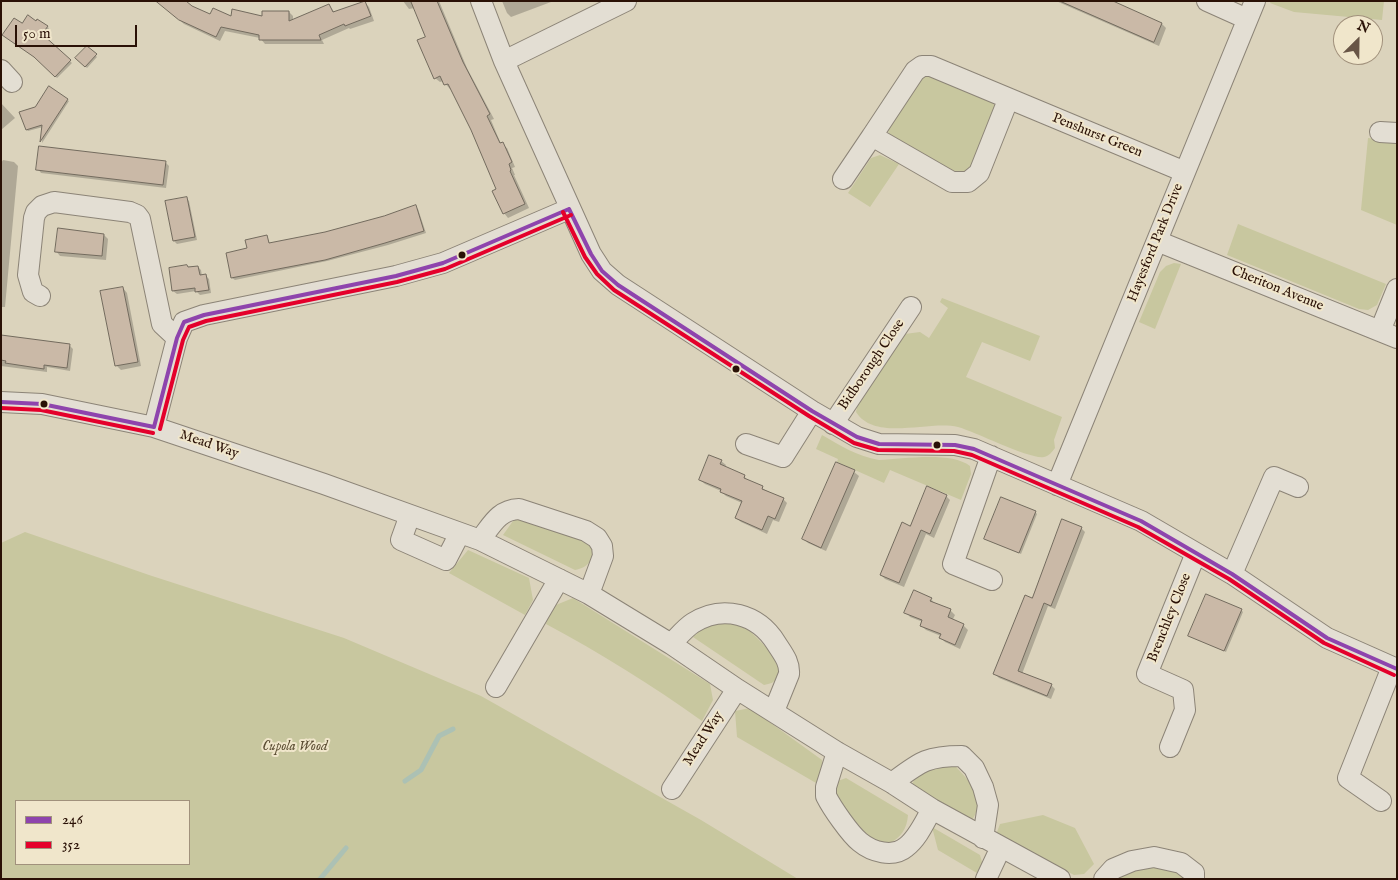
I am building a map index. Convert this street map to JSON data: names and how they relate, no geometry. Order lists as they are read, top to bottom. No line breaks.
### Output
{"streets":{"street":["Penshurst Green","Hayesford Park Drive","Cheriton Avenue","Bidborough Close","Mead Way","Brenchley Close"]},"crossings":[["Penshurst Green","Hayesford Park Drive"],["Hayesford Park Drive","Cheriton Avenue"]],"parks":["Cupola Wood"],"lines":["transit line 246","transit line 352"],"legend":["246","352"],"scale_bar":"50 m","north":"top right"}
